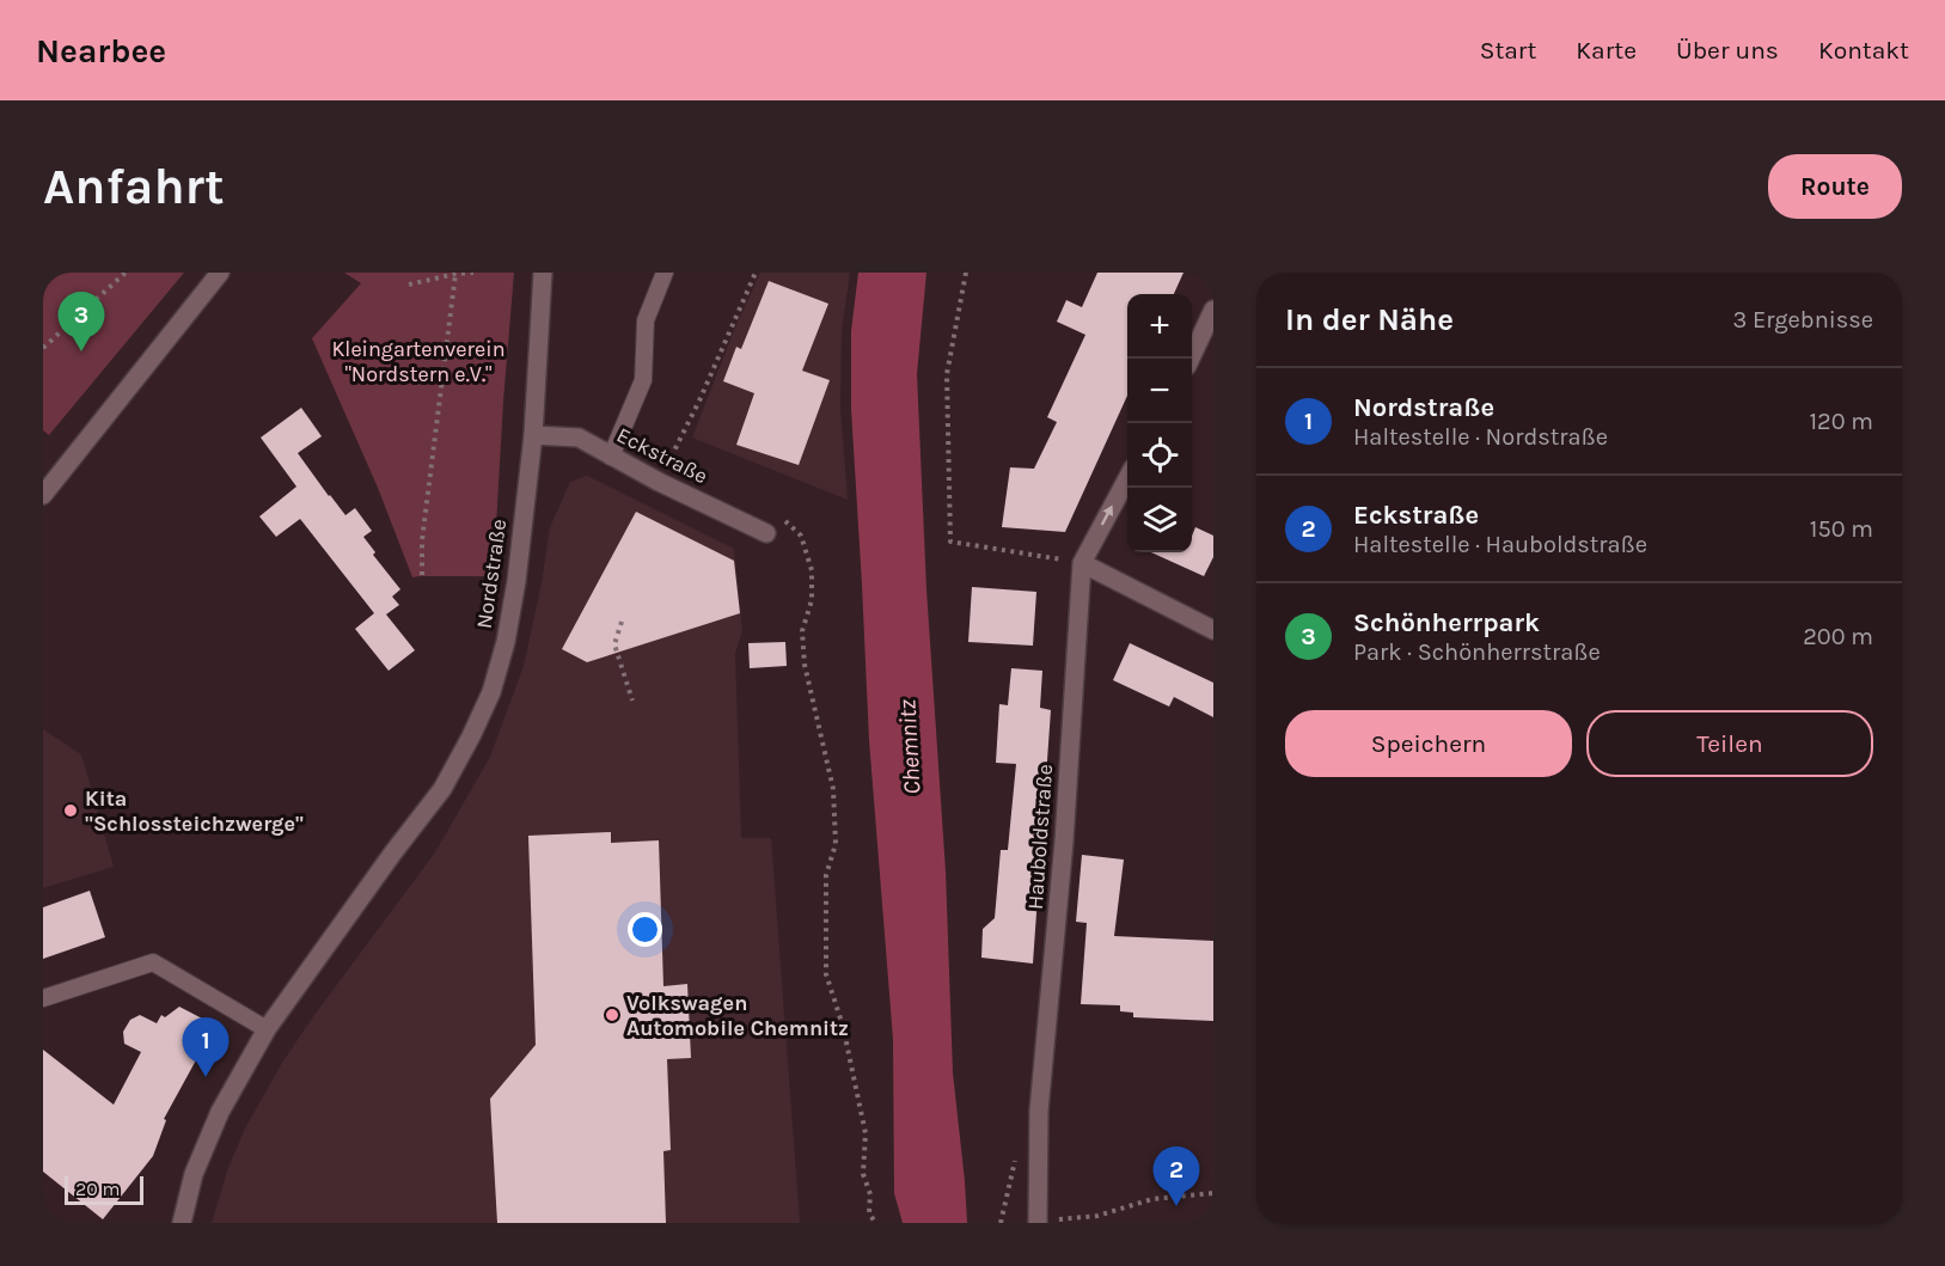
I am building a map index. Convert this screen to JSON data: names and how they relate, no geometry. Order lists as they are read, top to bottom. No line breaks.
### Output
{"streets":{"street":["Eckstraße","Nordstraße","Hauboldstraße"]},"crossings":[["Eckstraße","Nordstraße"]],"water":["Chemnitz"],"parks":["Kleingartenverein \"Nordstern e.V.\""],"places":["Kita \"Schlossteichzwerge\"","Volkswagen Automobile Chemnitz"],"scale_bar":"20 m","page":{"header":"Nearbee","nav":["Start","Karte","Über uns","Kontakt"],"buttons":["Route",["Speichern","Teilen"]],"title":"Anfahrt","heading":["In der Nähe","3 Ergebnisse"],"pins":["3","1","2"],"map_buttons":["+","−"],"list":[{"mark":"1","name":"Nordstraße","note":"Haltestelle · Nordstraße","value":"120 m"},{"mark":"2","name":"Eckstraße","note":"Haltestelle · Hauboldstraße","value":"150 m"},{"mark":"3","name":"Schönherrpark","note":"Park · Schönherrstraße","value":"200 m"}],"scale":"20 m"}}
